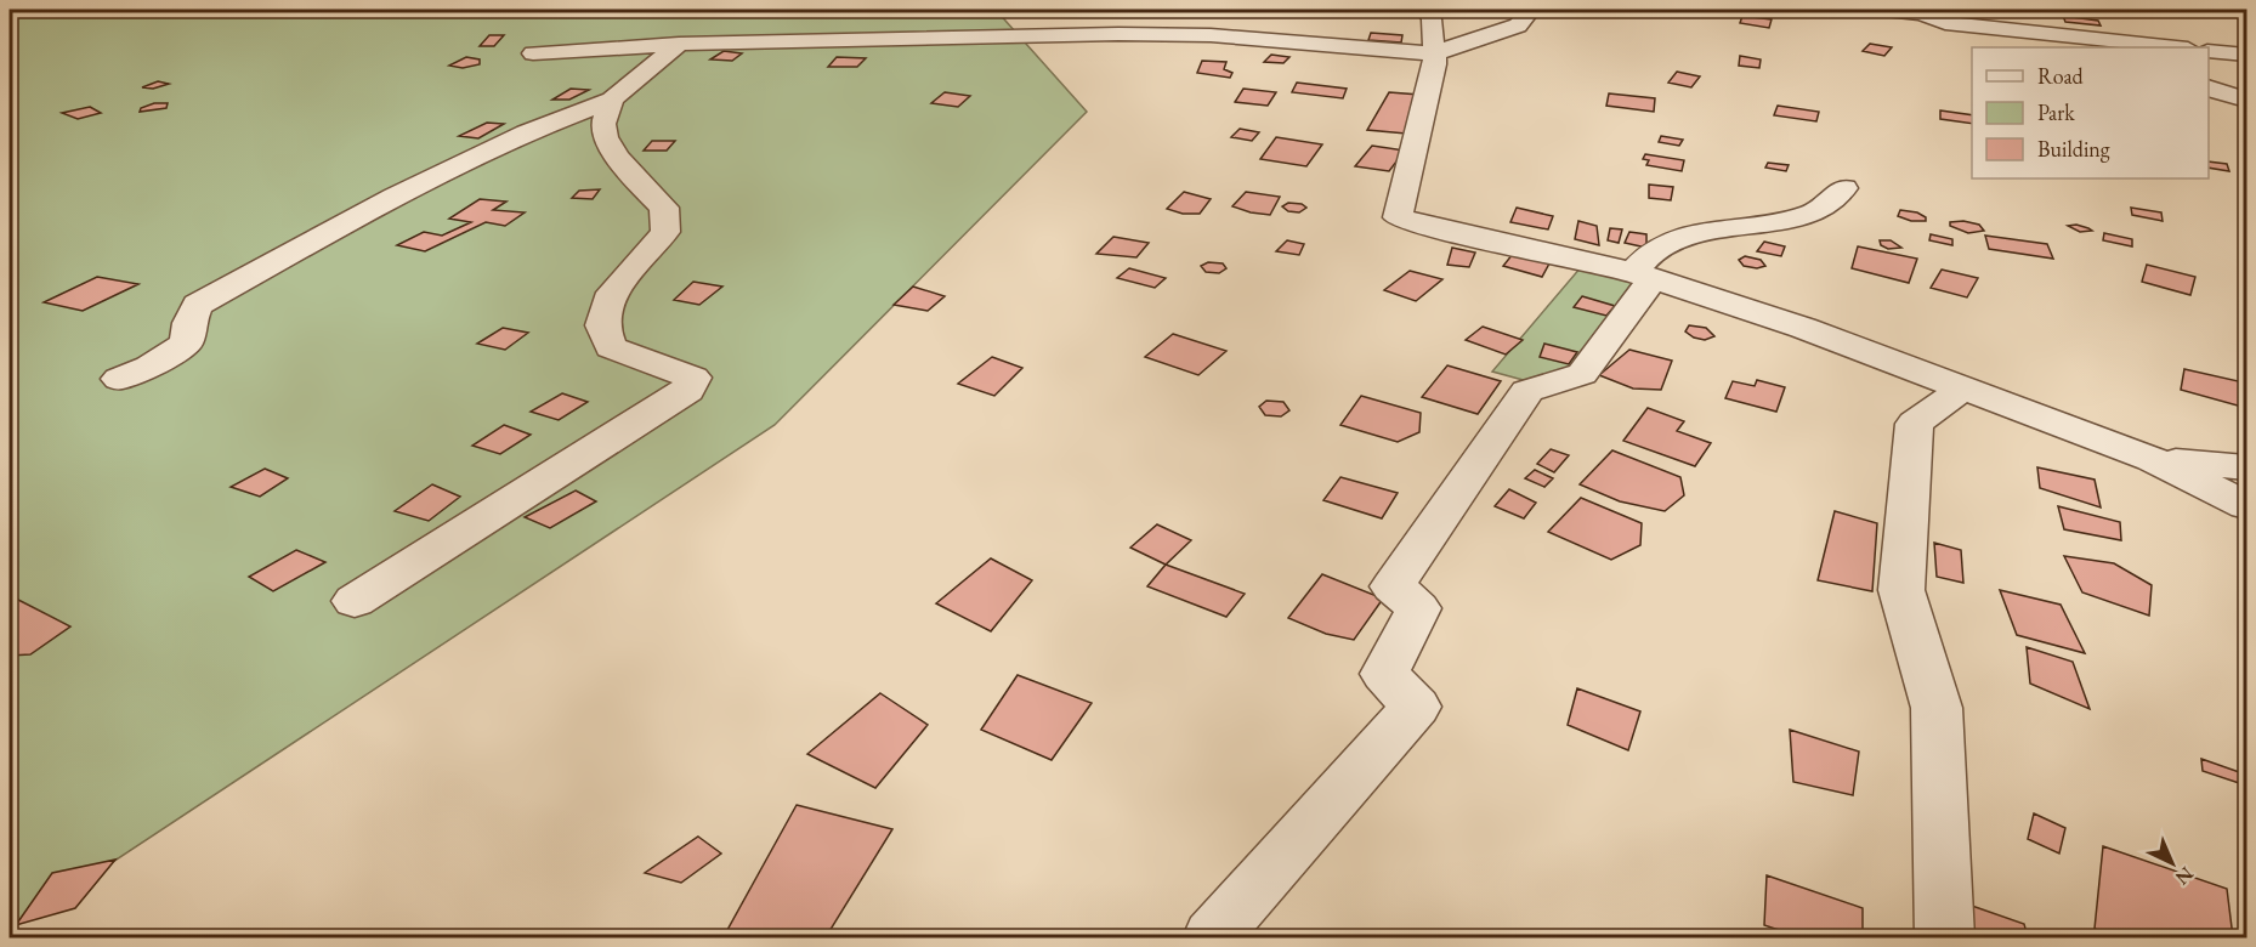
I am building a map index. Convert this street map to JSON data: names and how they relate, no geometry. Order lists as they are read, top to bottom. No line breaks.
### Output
{"legend":["Road","Park","Building"],"north":"bottom right"}
